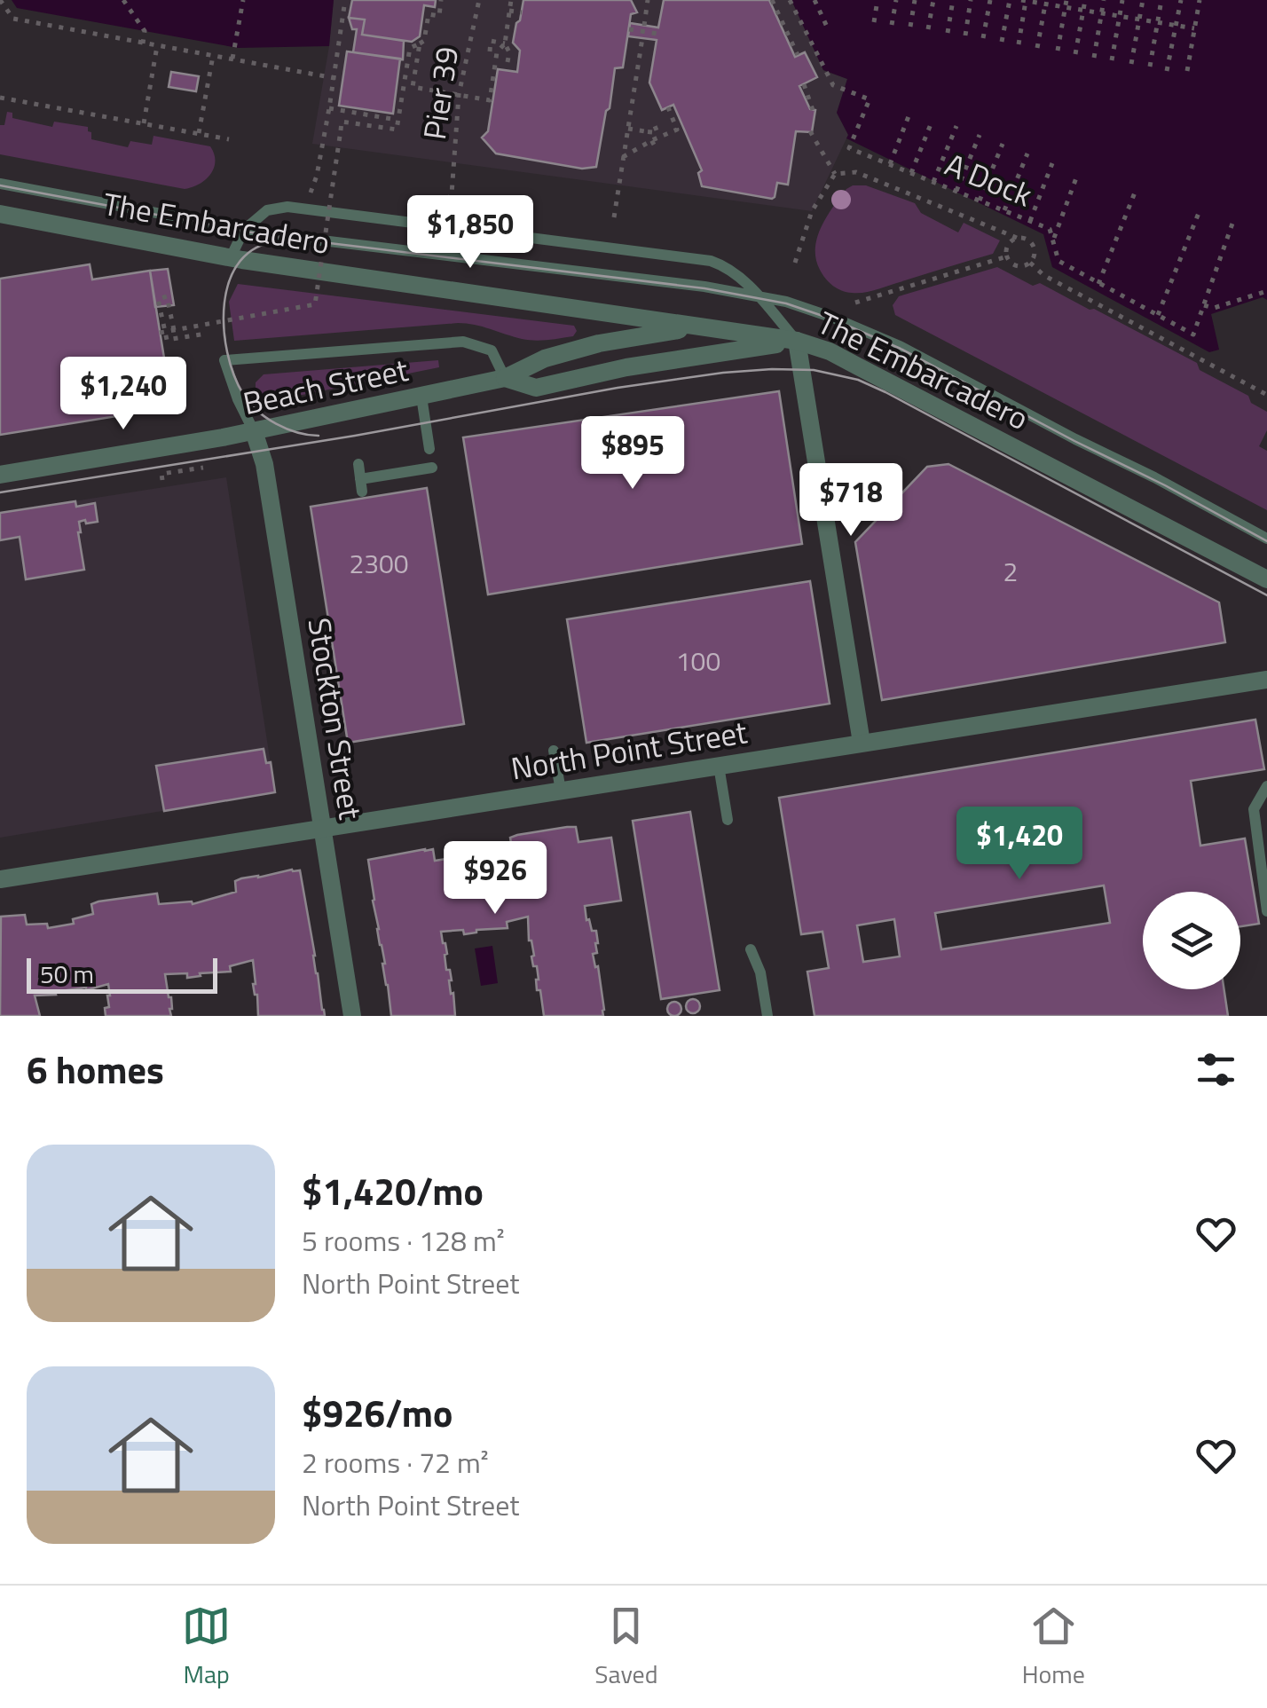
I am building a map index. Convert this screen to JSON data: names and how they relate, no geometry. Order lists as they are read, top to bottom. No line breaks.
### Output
{"streets":{"street":["The Embarcadero","Beach Street","Stockton Street","North Point Street"],"path":["Pier 39","A Dock"]},"crossings":[["Beach Street","Stockton Street"],["Stockton Street","North Point Street"]],"house_numbers":["2300","2","100"],"scale_bar":"50 m","page":{"price":["$1,850","$1,240","$895","$718","$1,420","$926"],"scale":"50 m","heading":"6 homes","list":[{"name":"$1,420/mo","note":"5 rooms · 128 m² · North Point Street"},{"name":"$926/mo","note":"2 rooms · 72 m² · North Point Street"}],"tabs":["Map","Saved","Home"]}}
